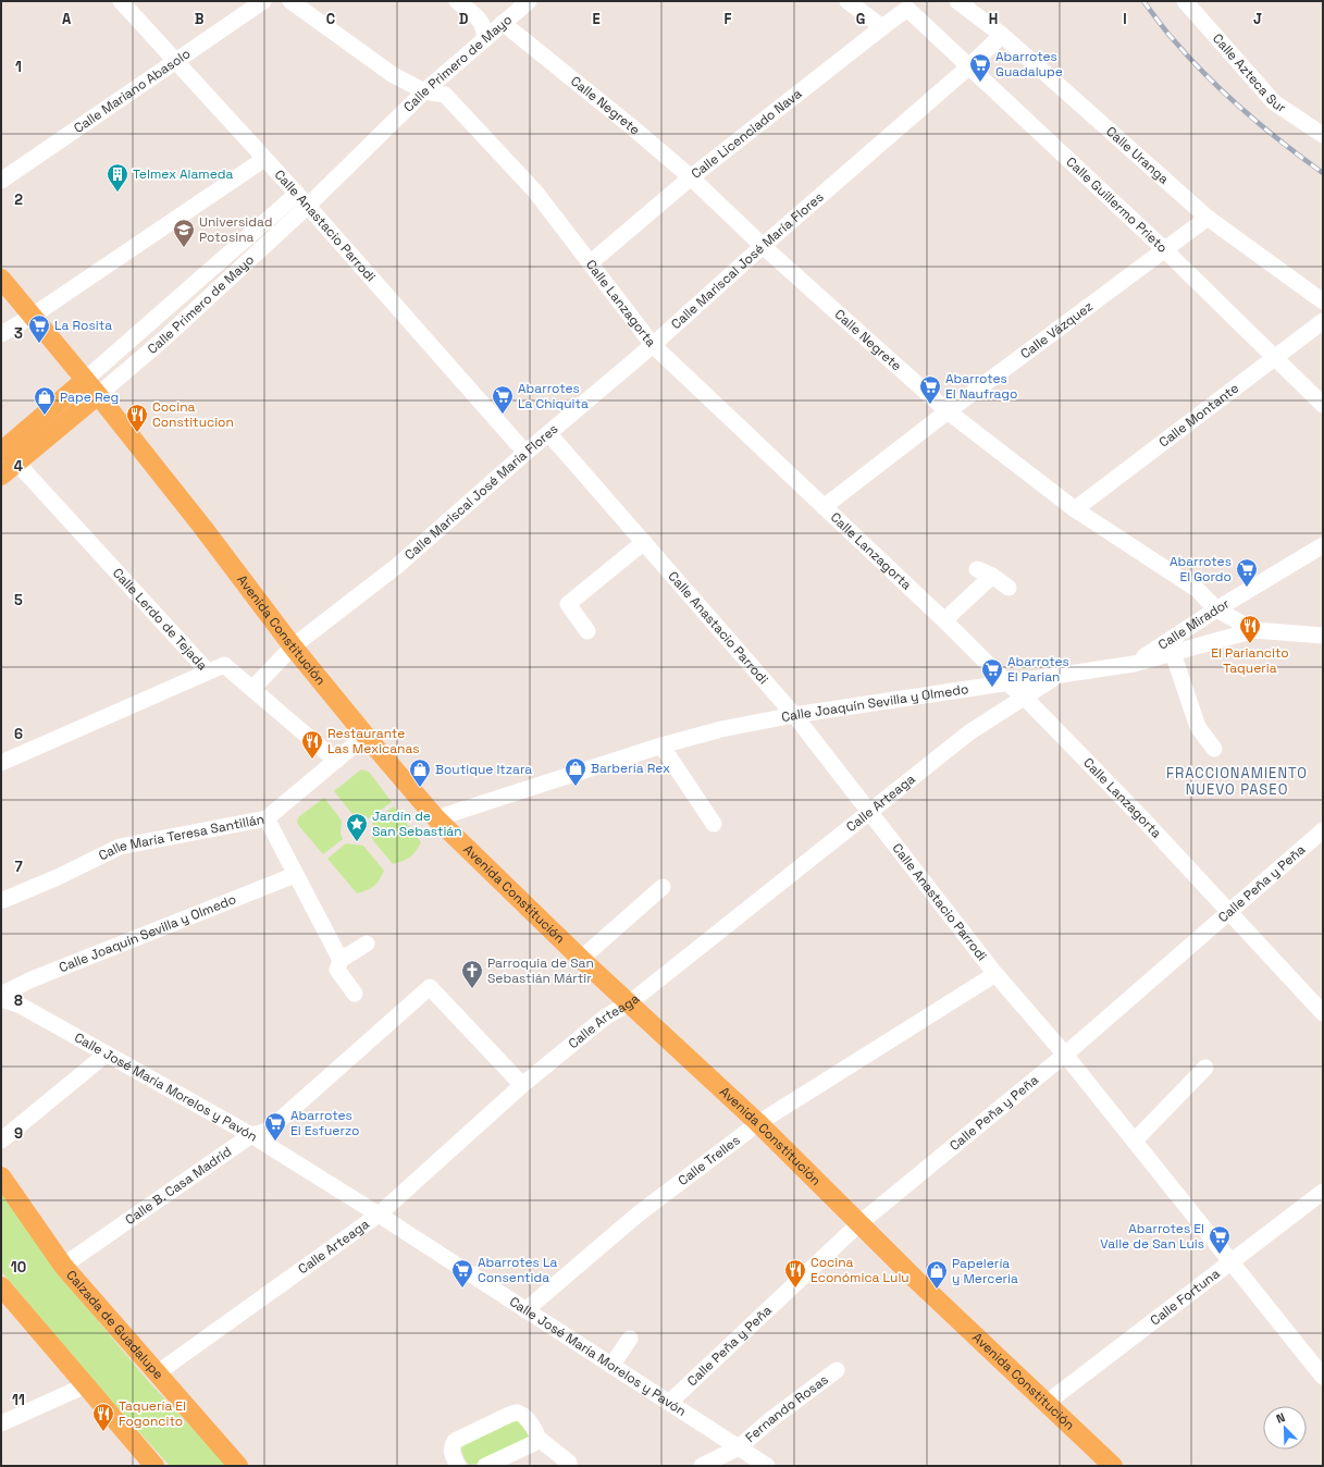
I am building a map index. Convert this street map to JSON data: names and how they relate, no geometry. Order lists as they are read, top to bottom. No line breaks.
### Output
{"streets":{"main road":["Calle Primero de Mayo","Avenida Constitución","Calzada de Guadalupe"],"street":["Calle Azteca Sur","Calle Mariano Abasolo","Calle Negrete","Calle Licenciado Nava","Calle Uranga","Calle Guillermo Prieto","Calle Anastacio Parrodi","Calle Mariscal José María Flores","Calle Lanzagorta","Calle Vázquez","Calle Montante","Calle Lerdo de Tejada","Calle Mirador","Calle Joaquín Sevilla y Olmedo","Calle Arteaga","Calle María Teresa Santillán","Calle Peña y Peña","Calle José María Morelos y Pavón","Calle Trelles","Calle B. Casa Madrid","Calle Fortuna","Fernando Rosas"]},"crossings":[["Calle Primero de Mayo","Calle Negrete"],["Calle Primero de Mayo","Calle Anastacio Parrodi"],["Calle Primero de Mayo","Calle Lanzagorta"],["Calle Primero de Mayo","Calle Lerdo de Tejada"],["Calle Primero de Mayo","Avenida Constitución"],["Calle Mariano Abasolo","Calle Anastacio Parrodi"],["Calle Negrete","Calle Licenciado Nava"],["Calle Negrete","Calle Mariscal José María Flores"],["Calle Negrete","Calle Vázquez"],["Calle Negrete","Calle Montante"],["Calle Negrete","Calle Mirador"],["Calle Negrete","Calle Joaquín Sevilla y Olmedo"],["Calle Licenciado Nava","Calle Guillermo Prieto"],["Calle Licenciado Nava","Calle Lanzagorta"],["Calle Uranga","Calle Mariscal José María Flores"],["Calle Uranga","Calle Vázquez"],["Calle Guillermo Prieto","Calle Mariscal José María Flores"],["Calle Guillermo Prieto","Calle Vázquez"],["Calle Guillermo Prieto","Calle Montante"],["Calle Anastacio Parrodi","Calle Mariscal José María Flores"],["Calle Anastacio Parrodi","Calle Joaquín Sevilla y Olmedo"],["Calle Anastacio Parrodi","Calle Arteaga"],["Calle Anastacio Parrodi","Calle Peña y Peña"],["Calle Anastacio Parrodi","Calle Trelles"],["Calle Anastacio Parrodi","Calle Fortuna"],["Calle Mariscal José María Flores","Calle Lanzagorta"],["Calle Mariscal José María Flores","Calle Lerdo de Tejada"],["Calle Mariscal José María Flores","Avenida Constitución"],["Calle Lanzagorta","Calle Vázquez"],["Calle Lanzagorta","Calle Joaquín Sevilla y Olmedo"],["Calle Lanzagorta","Calle Arteaga"],["Calle Lanzagorta","Calle Peña y Peña"],["Calle Lerdo de Tejada","Calle María Teresa Santillán"],["Calle Mirador","Calle Joaquín Sevilla y Olmedo"],["Avenida Constitución","Calle Joaquín Sevilla y Olmedo"],["Avenida Constitución","Calle Arteaga"],["Avenida Constitución","Calle María Teresa Santillán"],["Avenida Constitución","Calle Peña y Peña"],["Avenida Constitución","Calle Trelles"],["Avenida Constitución","Calle Fortuna"],["Calle Joaquín Sevilla y Olmedo","Calle Arteaga"],["Calle Arteaga","Calle José María Morelos y Pavón"],["Calle Arteaga","Calle B. Casa Madrid"],["Calle Arteaga","Calzada de Guadalupe"],["Calle Peña y Peña","Calle José María Morelos y Pavón"],["Calle José María Morelos y Pavón","Calle Trelles"],["Calle José María Morelos y Pavón","Calle B. Casa Madrid"],["Calle José María Morelos y Pavón","Fernando Rosas"],["Calle B. Casa Madrid","Calzada de Guadalupe"]],"districts":["FRACCIONAMIENTO NUEVO PASEO"],"places":{"supermarket":["Abarrotes Guadalupe","La Rosita","Abarrotes El Naufrago","Abarrotes La Chiquita","Abarrotes El Gordo","Abarrotes El Parian","Abarrotes El Esfuerzo","Abarrotes El Valle de San Luis","Abarrotes La Consentida"],"building":["Telmex Alameda"],"school or university":["Universidad Potosina"],"shop":["Pape Reg","Barbería Rex","Boutique Itzara","Papelería y Merceria"],"restaurant":["Cocina Constitucion","El Pariancito Taqueria","Restaurante Las Mexicanas","Cocina Económica Lulu","Taquería El Fogoncito"],"place":["Jardín de San Sebastián"],"church":["Parroquia de San Sebastián Mártir"]},"north":"top left","grid":{"columns":["A","B","C","D","E","F","G","H","I","J"],"rows":["1","2","3","4","5","6","7","8","9","10","11"]}}
